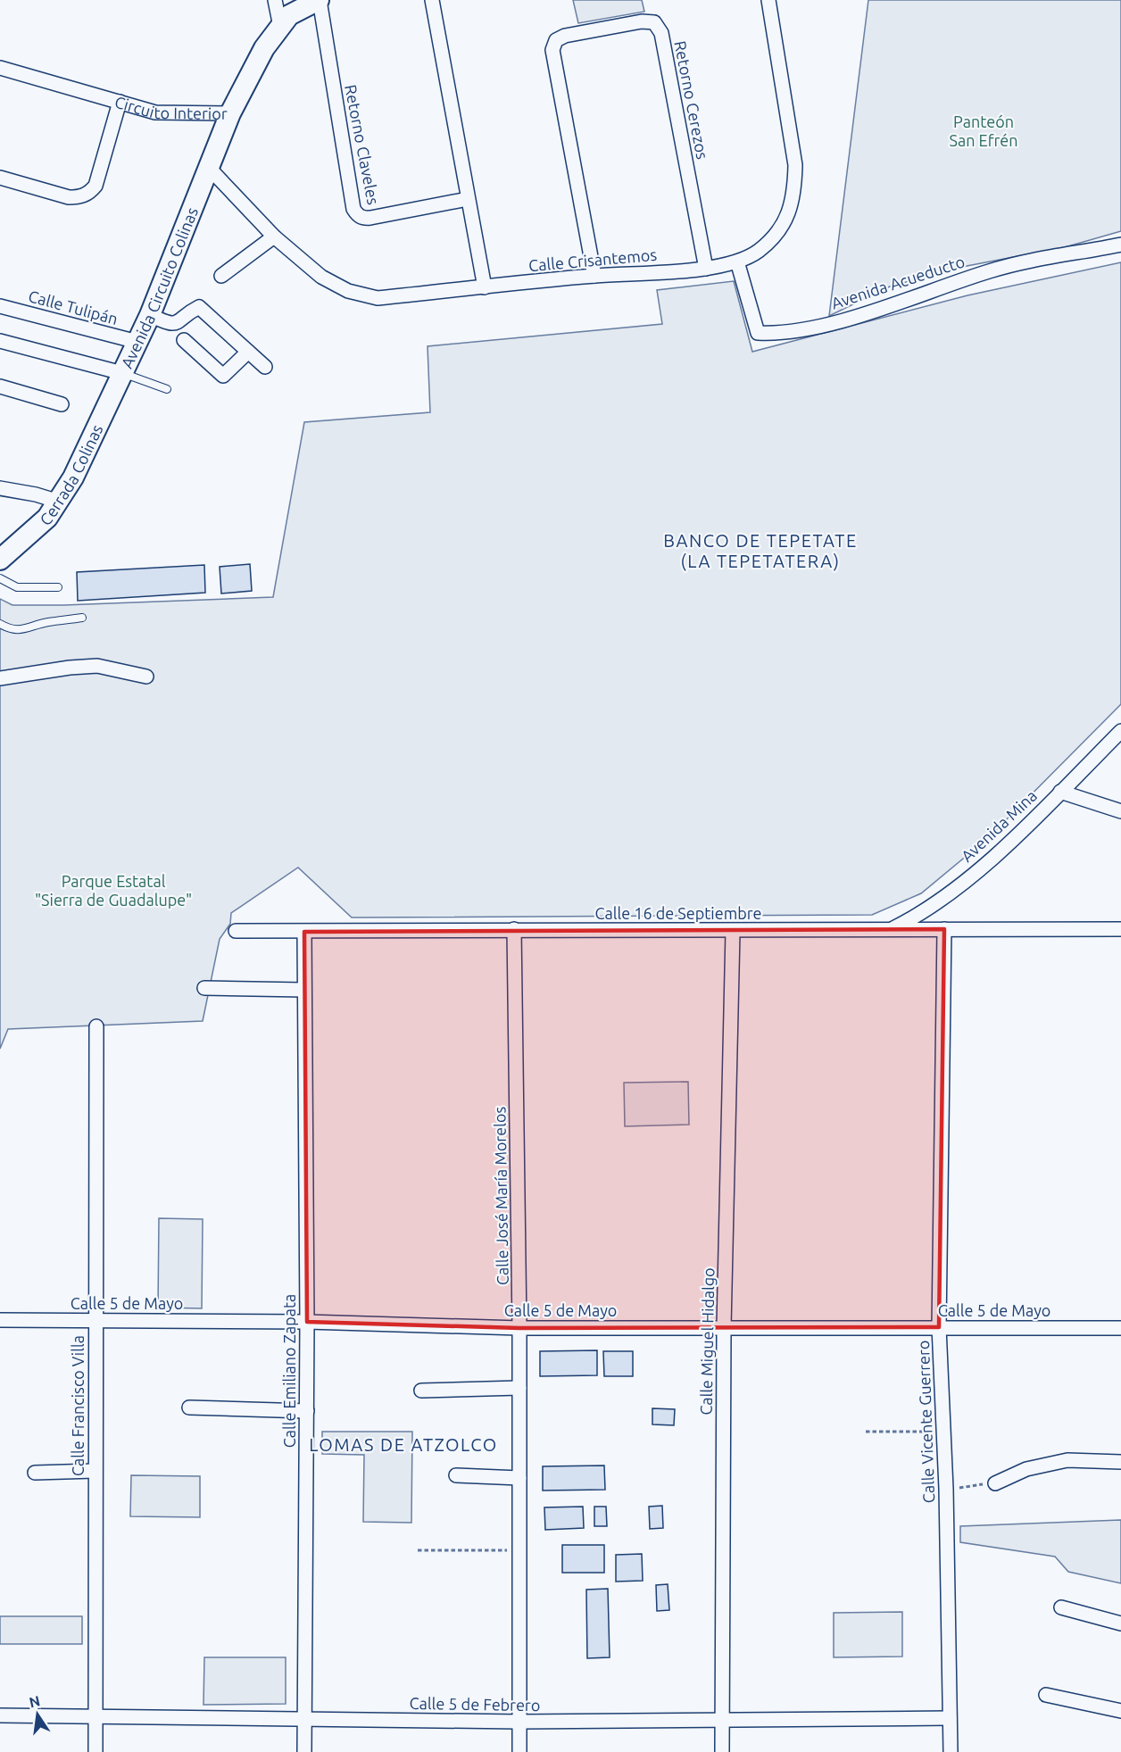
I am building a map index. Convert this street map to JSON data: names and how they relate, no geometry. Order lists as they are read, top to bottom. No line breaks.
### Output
{"streets":{"main road":["Circuito Interior","Avenida Circuito Colinas","Cerrada Colinas"],"street":["Retorno Cerezos","Retorno Claveles","Calle Crisantemos","Avenida Acueducto","Calle Tulipán","Avenida Mina","Calle 16 de Septiembre","Calle José María Morelos","Calle 5 de Mayo","Calle Miguel Hidalgo","Calle Emiliano Zapata","Calle Francisco Villa","Calle Vicente Guerrero","Calle 5 de Febrero"]},"crossings":[["Retorno Cerezos","Calle Crisantemos"],["Circuito Interior","Retorno Claveles"],["Circuito Interior","Avenida Circuito Colinas"],["Calle Crisantemos","Avenida Acueducto"],["Calle Crisantemos","Avenida Circuito Colinas"],["Avenida Circuito Colinas","Calle Tulipán"],["Avenida Circuito Colinas","Cerrada Colinas"],["Avenida Mina","Calle 16 de Septiembre"],["Calle 16 de Septiembre","Calle José María Morelos"],["Calle 16 de Septiembre","Calle Miguel Hidalgo"],["Calle 16 de Septiembre","Calle Emiliano Zapata"],["Calle 16 de Septiembre","Calle Vicente Guerrero"],["Calle José María Morelos","Calle 5 de Mayo"],["Calle José María Morelos","Calle 5 de Febrero"],["Calle 5 de Mayo","Calle Miguel Hidalgo"],["Calle 5 de Mayo","Calle Emiliano Zapata"],["Calle 5 de Mayo","Calle Francisco Villa"],["Calle 5 de Mayo","Calle Vicente Guerrero"],["Calle Miguel Hidalgo","Calle 5 de Febrero"],["Calle Emiliano Zapata","Calle 5 de Febrero"],["Calle Francisco Villa","Calle 5 de Febrero"],["Calle Vicente Guerrero","Calle 5 de Febrero"]],"districts":["BANCO DE TEPETATE (LA TEPETATERA)","LOMAS DE ATZOLCO"],"parks":["Panteón San Efrén","Parque Estatal \"Sierra de Guadalupe\""],"north":"top"}
